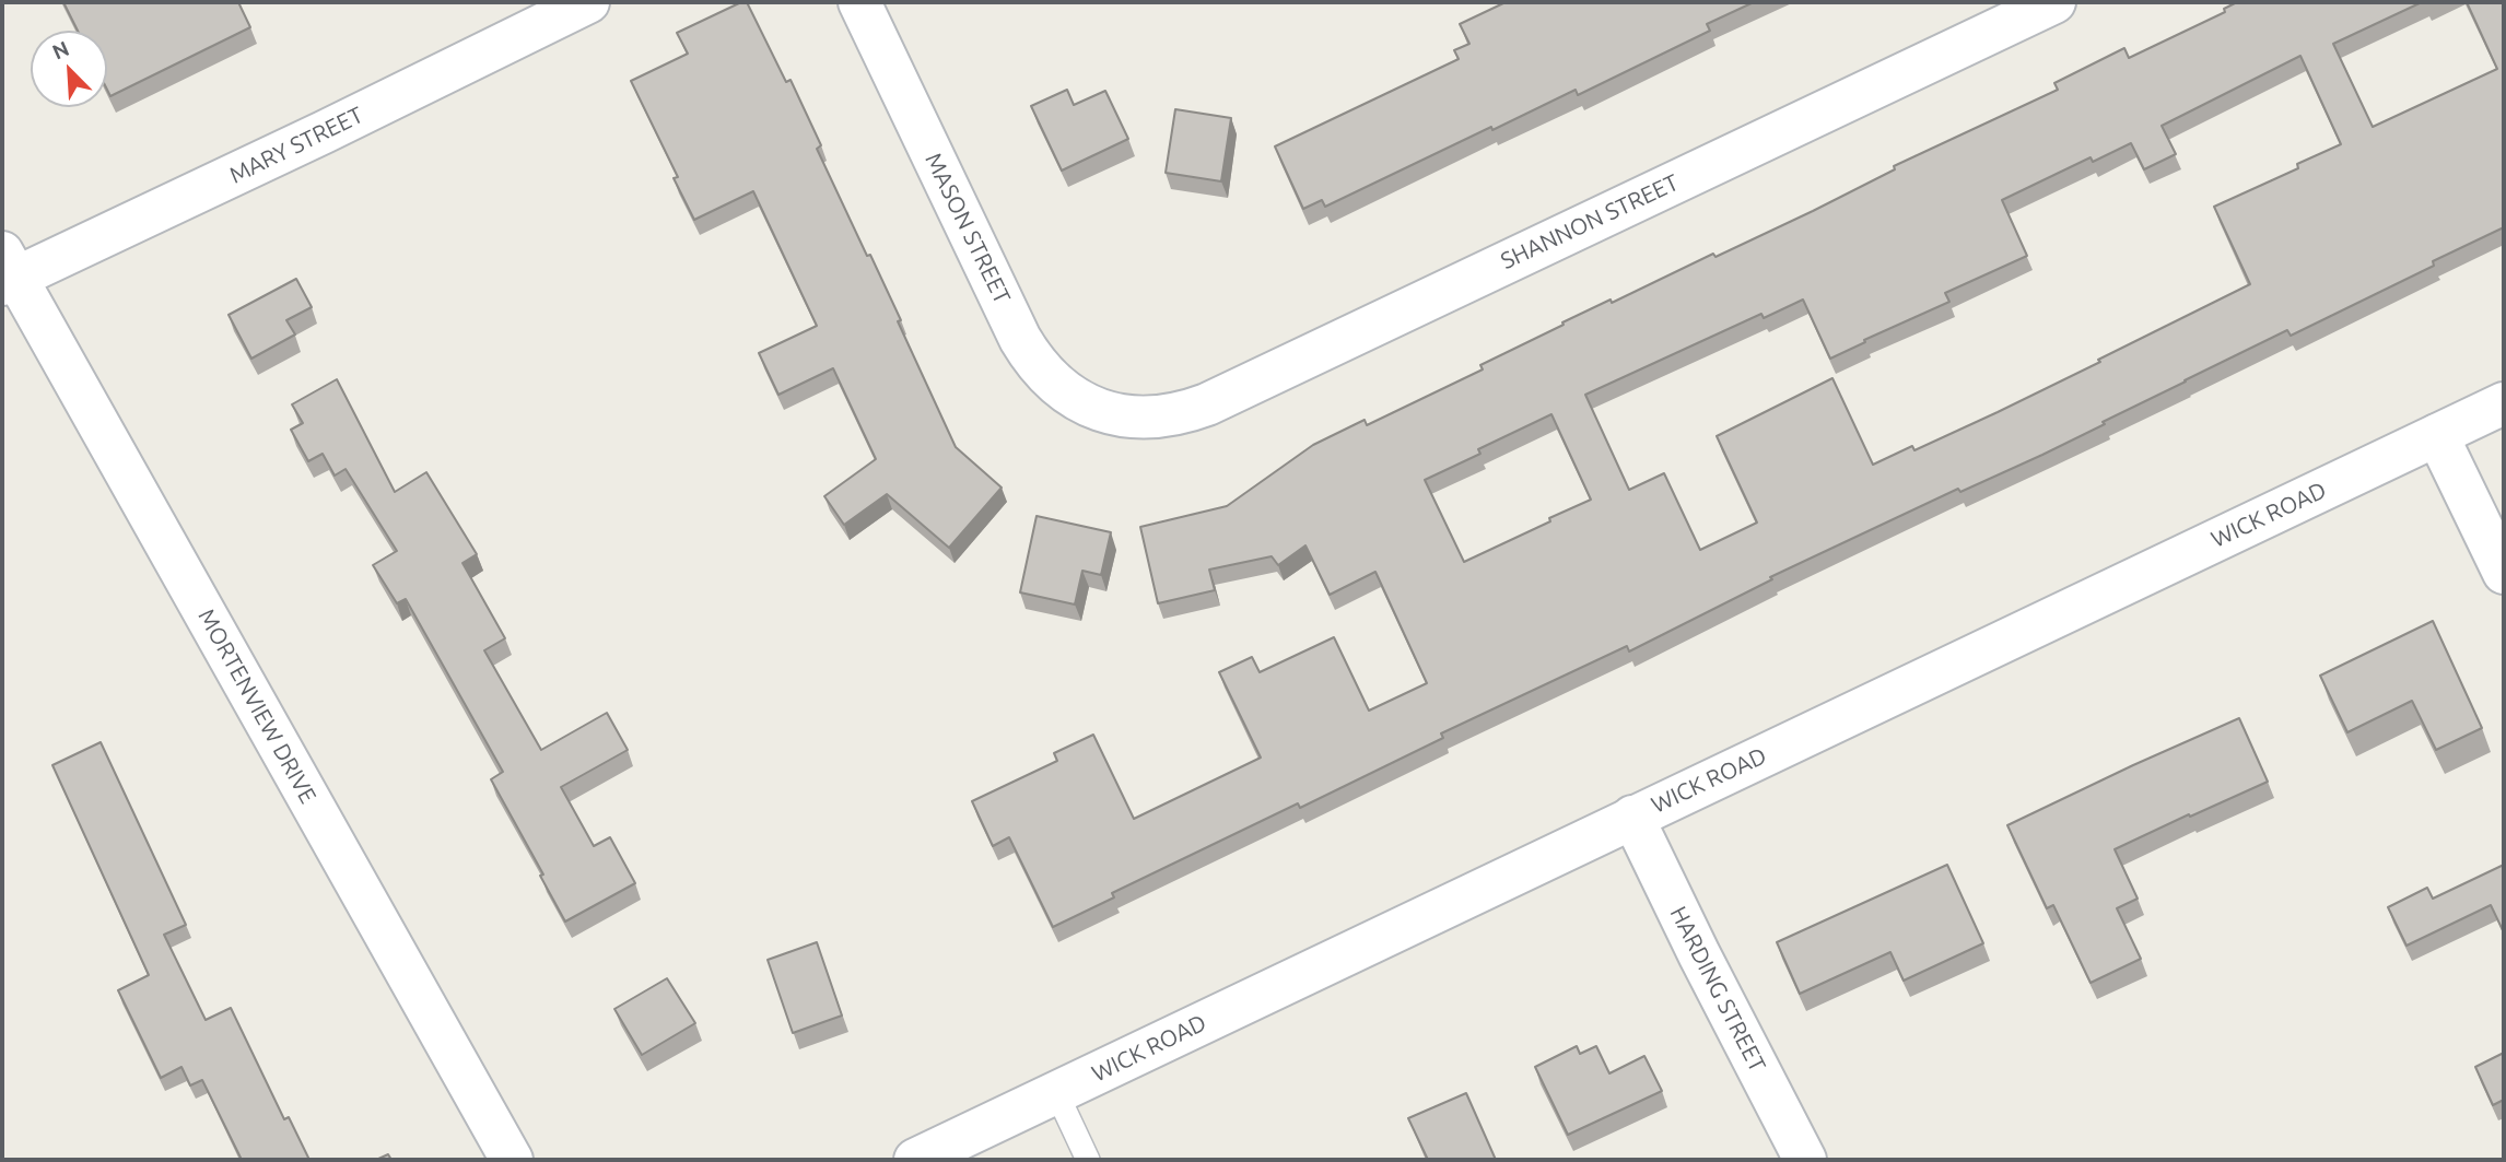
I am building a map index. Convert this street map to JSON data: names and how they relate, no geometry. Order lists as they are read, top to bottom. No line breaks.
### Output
{"streets":{"street":["MARY STREET","SHANNON STREET","MASON STREET","WICK ROAD","MORTENVIEW DRIVE","HARDING STREET"]},"crossings":[["MARY STREET","MORTENVIEW DRIVE"],["SHANNON STREET","MASON STREET"],["WICK ROAD","HARDING STREET"]],"north":"top left"}
